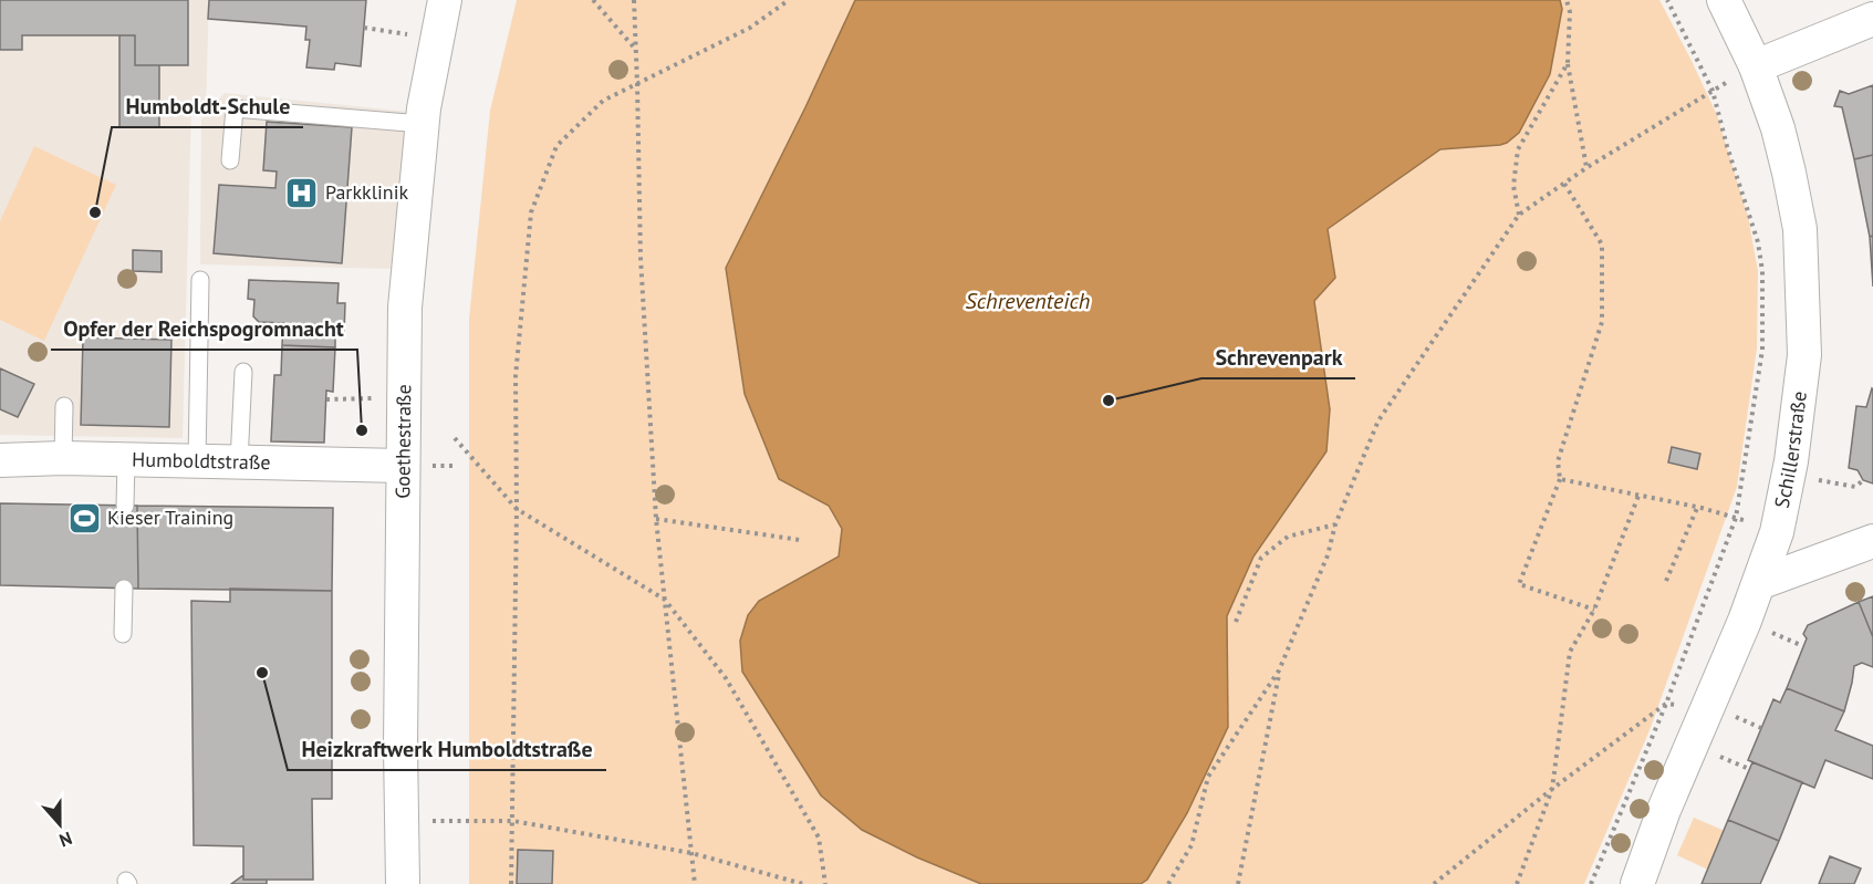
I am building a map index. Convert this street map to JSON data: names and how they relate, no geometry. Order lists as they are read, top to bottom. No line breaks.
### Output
{"streets":{"street":["Goethestraße","Schillerstraße","Humboldtstraße"]},"crossings":[["Goethestraße","Humboldtstraße"]],"water":["Schreventeich"],"places":{"hospital":["Parkklinik"],"other":["Humboldt-Schule","Schrevenpark","Opfer der Reichspogromnacht","Heizkraftwerk Humboldtstraße"],"sports":["Kieser Training"]},"north":"bottom"}
